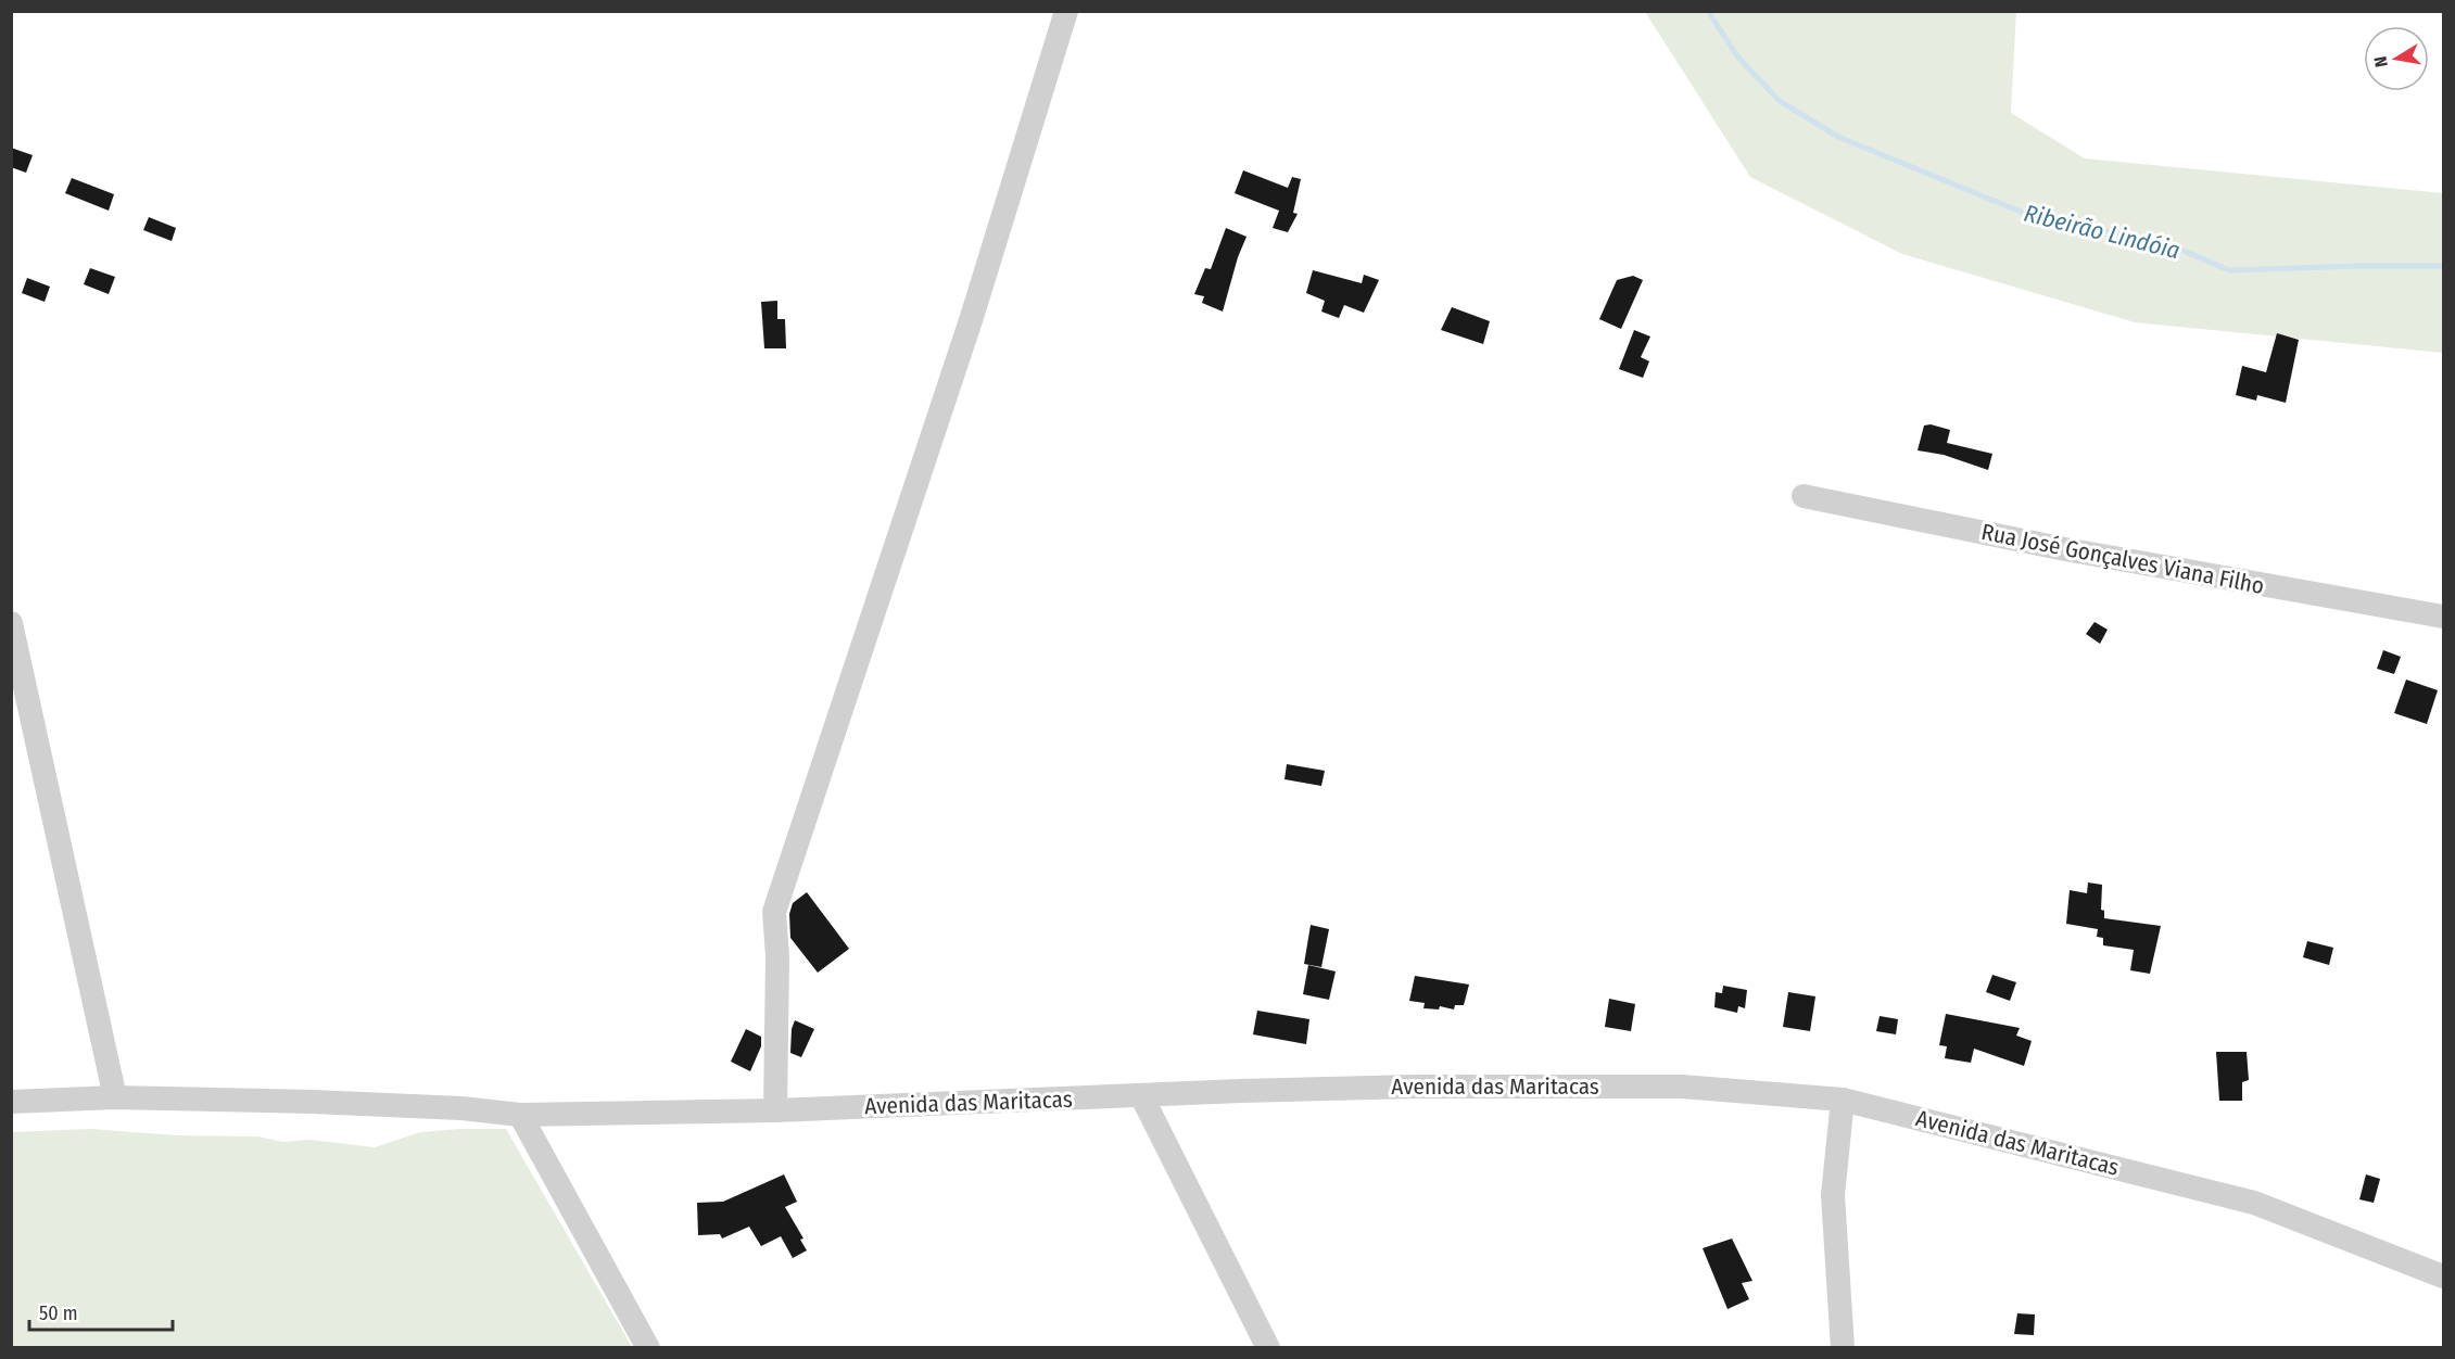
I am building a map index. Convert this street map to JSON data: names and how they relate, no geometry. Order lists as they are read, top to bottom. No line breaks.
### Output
{"streets":{"street":["Rua José Gonçalves Viana Filho","Avenida das Maritacas"]},"water":["Ribeirão Lindóia"],"scale_bar":"50 m","north":"left"}
